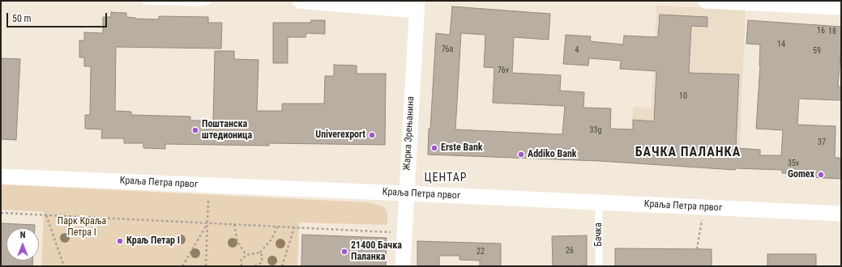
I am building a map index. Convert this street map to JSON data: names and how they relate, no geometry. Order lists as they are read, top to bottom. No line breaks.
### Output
{"streets":{"street":["Жарка Зрењанина","Краља Петра првог"],"lane":["Бачка"]},"crossings":[["Жарка Зрењанина","Краља Петра првог"],["Краља Петра првог","Бачка"]],"districts":["БАЧКА ПАЛАНКА","ЦЕНТАР"],"parks":["Парк Краља Петра I"],"places":["Поштанска штедионица","Univerexport","Erste Bank","Addiko Bank","Gomex","Краљ Петар I","21400 Бачка Паланка"],"house_numbers":["16","18","14","76a","4","59","76v","10","33g","37","35v","26","22"],"scale_bar":"50 m","north":"top"}
